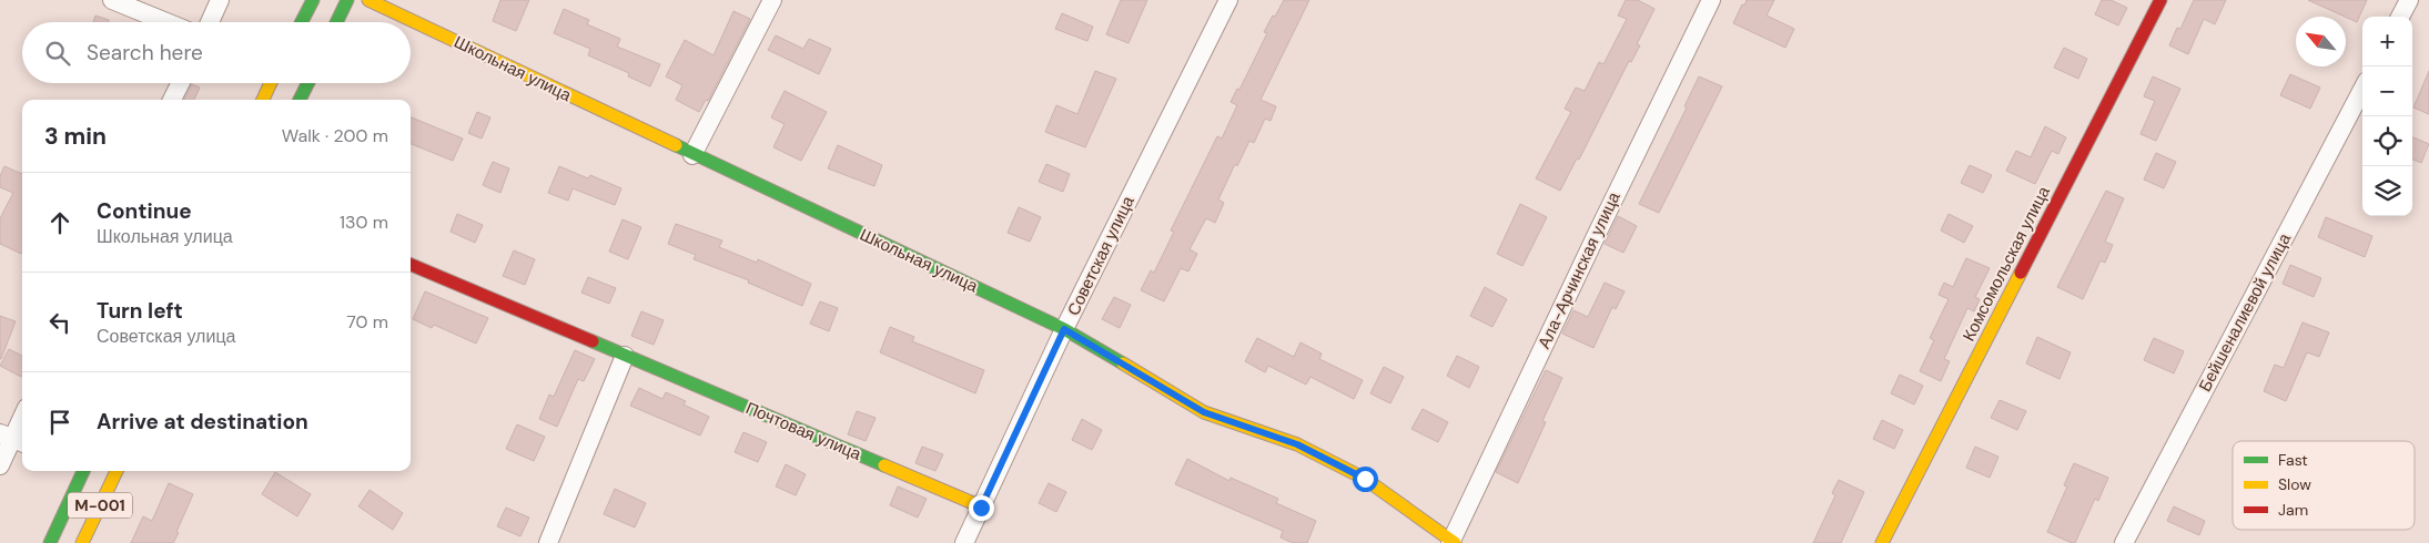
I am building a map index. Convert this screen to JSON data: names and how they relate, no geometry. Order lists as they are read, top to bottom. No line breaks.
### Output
{"streets":{"street":["Школьная улица","Советская улица","Комсомольская улица","Ала-Арчинская улица","Бейшеналиевой улица","Почтовая улица","M-001"]},"crossings":[["Школьная улица","Советская улица"],["Школьная улица","Ала-Арчинская улица"],["Советская улица","Почтовая улица"]],"legend":["Fast","Slow","Jam"],"north":"top left","page":{"map_buttons":["+","−"],"search":"Search here","heading":["3 min","Walk · 200 m"],"list":[["Continue","Школьная улица","130 m"],["Turn left","Советская улица","70 m"],"Arrive at destination"]}}
